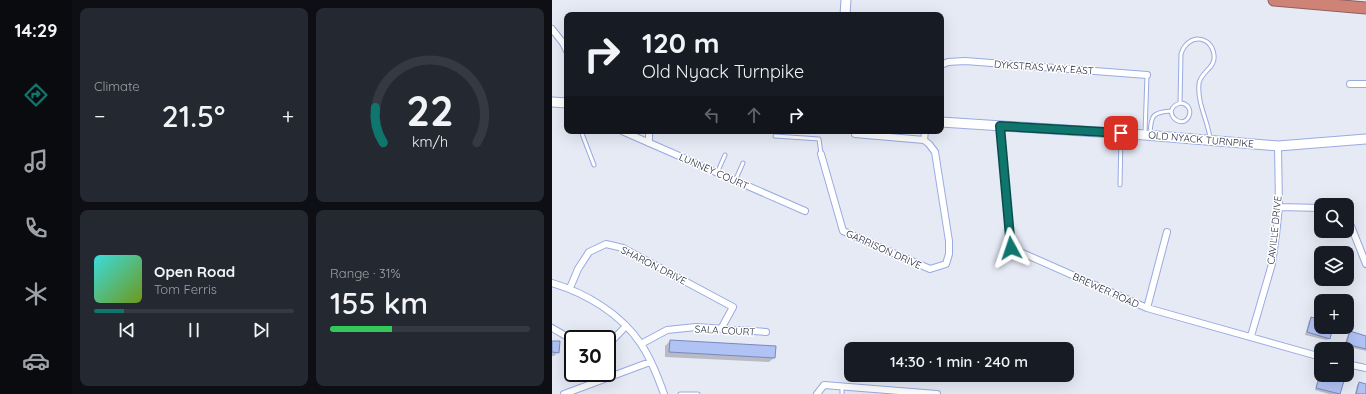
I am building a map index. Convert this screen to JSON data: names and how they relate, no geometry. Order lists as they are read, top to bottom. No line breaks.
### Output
{"streets":{"street":["DYKSTRAS WAY EAST","OLD NYACK TURNPIKE","LUNNEY COURT","CAVILLE DRIVE","GARRISON DRIVE","SHARON DRIVE","BREWER ROAD","SALA COURT"]},"crossings":[["OLD NYACK TURNPIKE","CAVILLE DRIVE"],["OLD NYACK TURNPIKE","BREWER ROAD"],["CAVILLE DRIVE","BREWER ROAD"],["SHARON DRIVE","SALA COURT"]],"page":{"tabs":"14:29","tile":["Climate",["Range · 31%","155 km"]],"turn":["120 m","Old Nyack Turnpike"],"heat":["−","21.5°","+"],"map_buttons":["+","−"],"song":["Open Road","Tom Ferris"],"limit":"30","trip":"14:30 · 1 min · 240 m","gauge":["22","km/h"]}}
